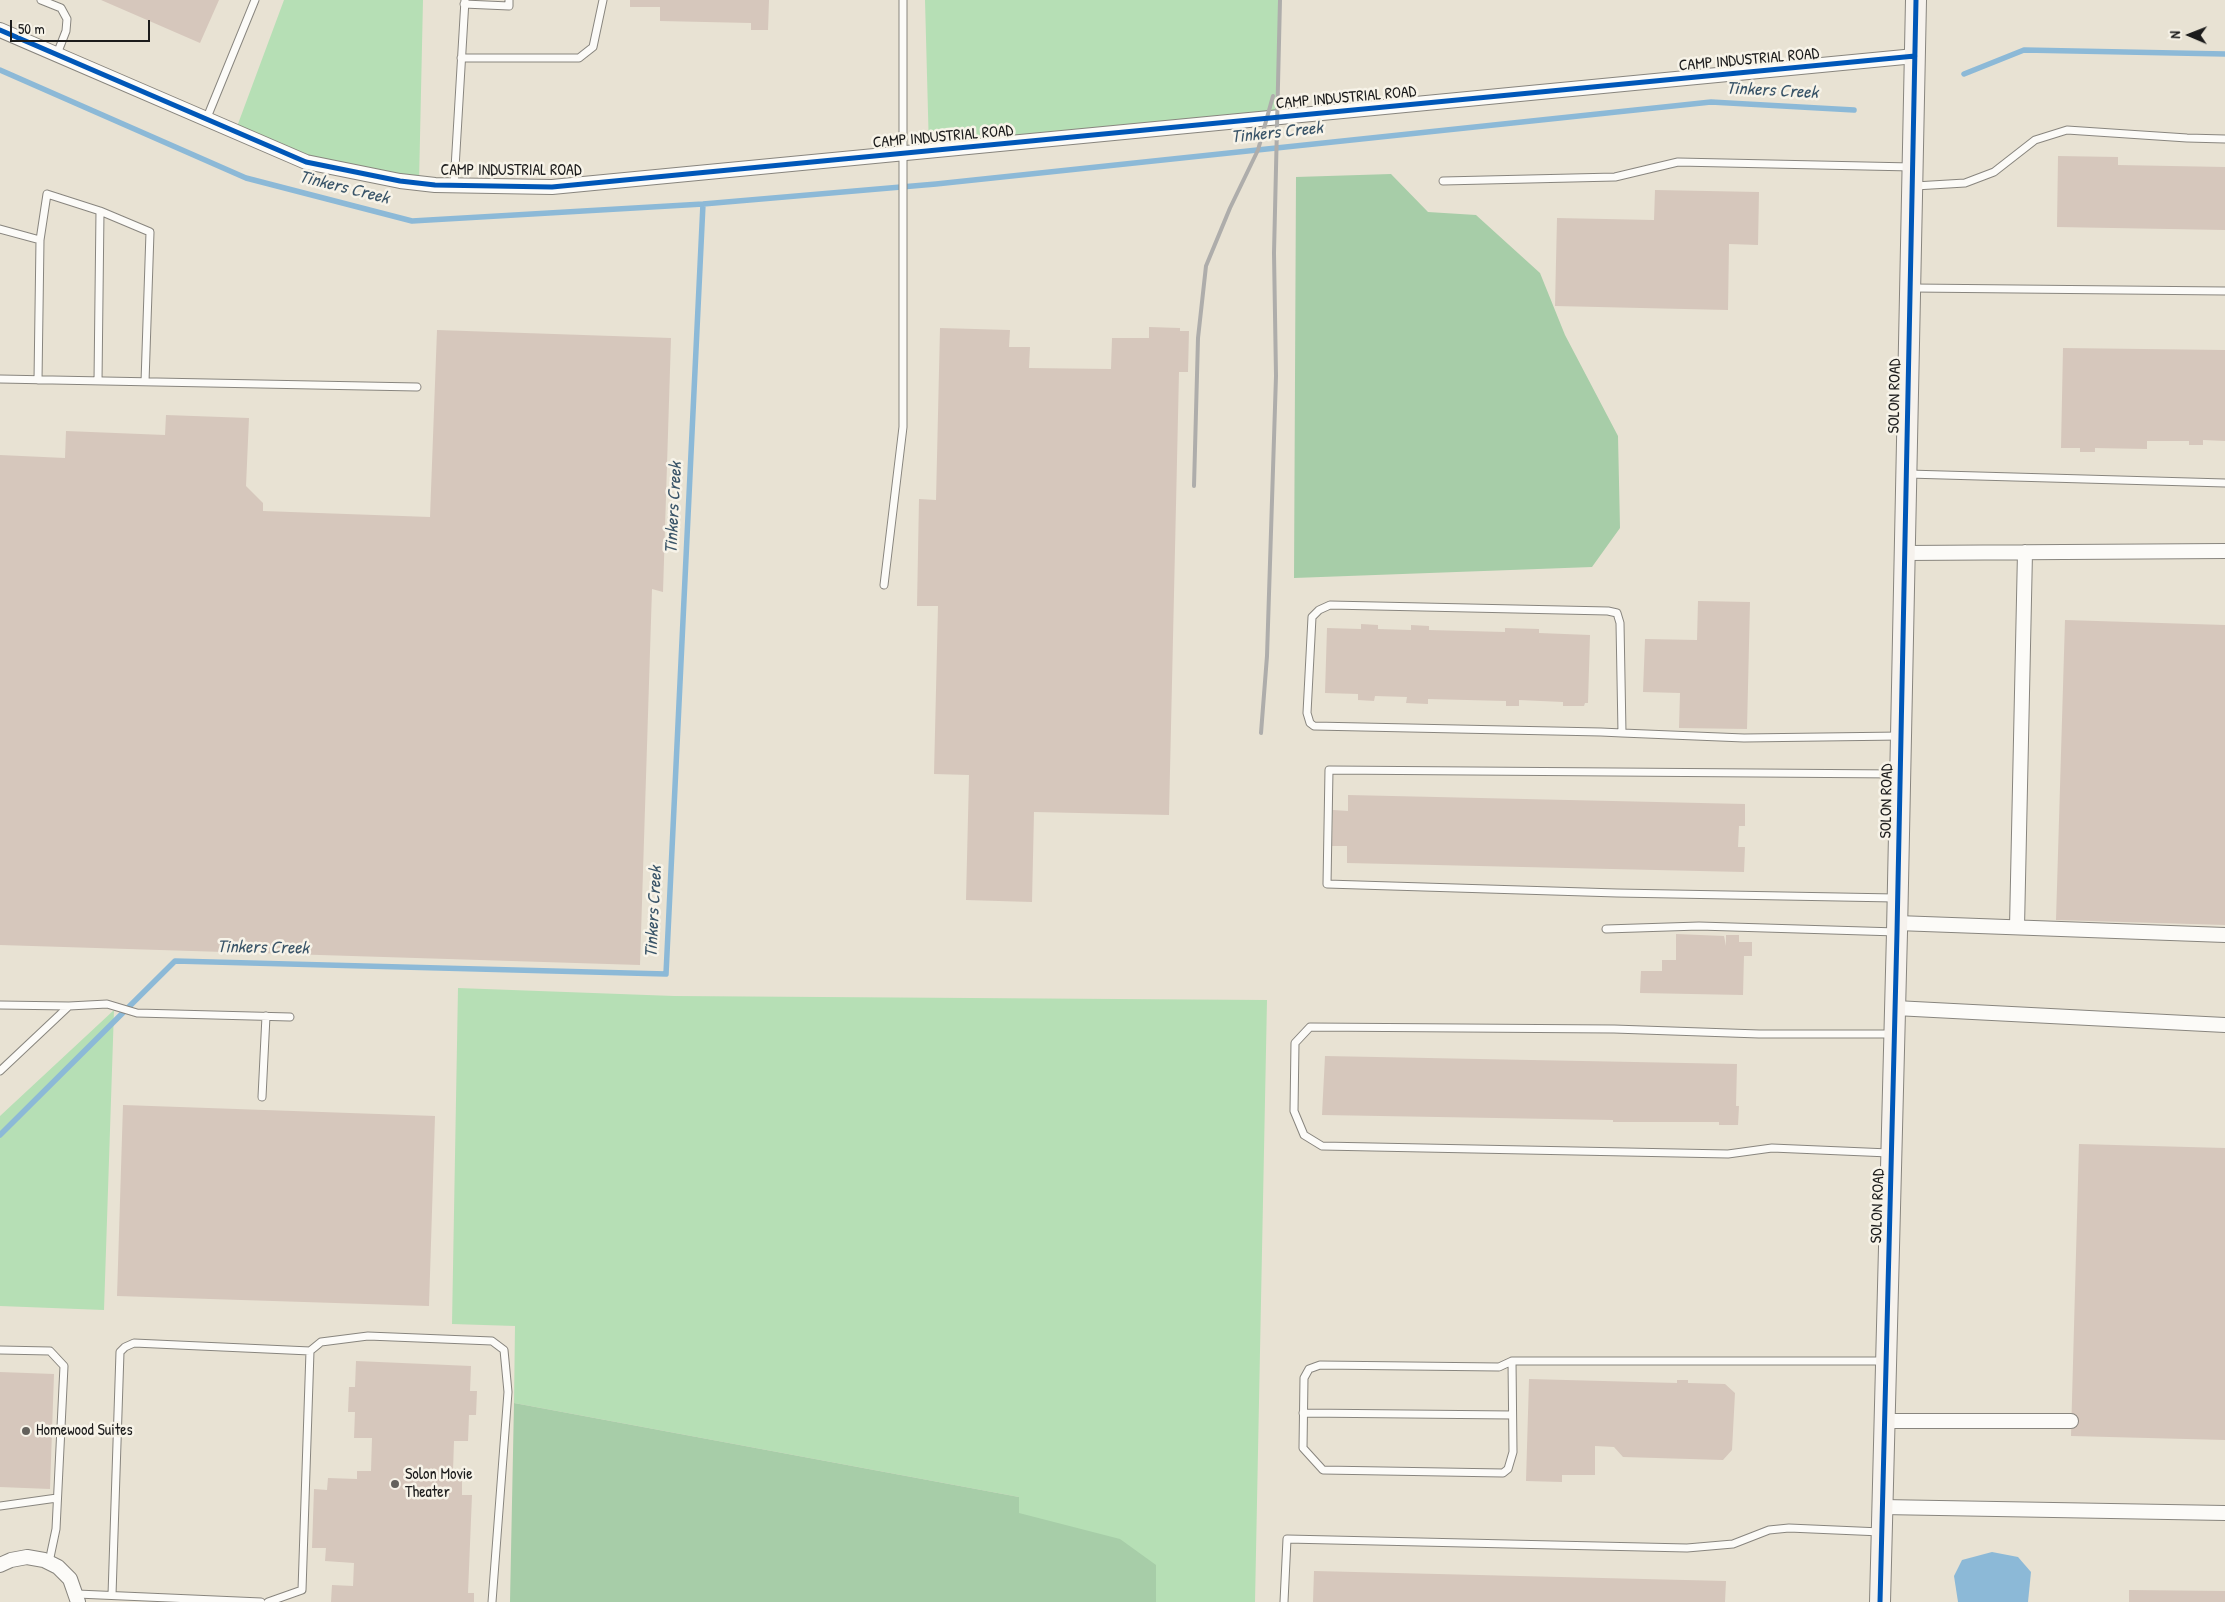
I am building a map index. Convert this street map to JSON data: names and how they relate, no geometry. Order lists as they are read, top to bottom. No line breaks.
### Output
{"streets":{"street":["CAMP INDUSTRIAL ROAD","SOLON ROAD"]},"crossings":[["CAMP INDUSTRIAL ROAD","SOLON ROAD"]],"water":["Tinkers Creek"],"places":["Homewood Suites","Solon Movie Theater"],"scale_bar":"50 m","north":"left"}
